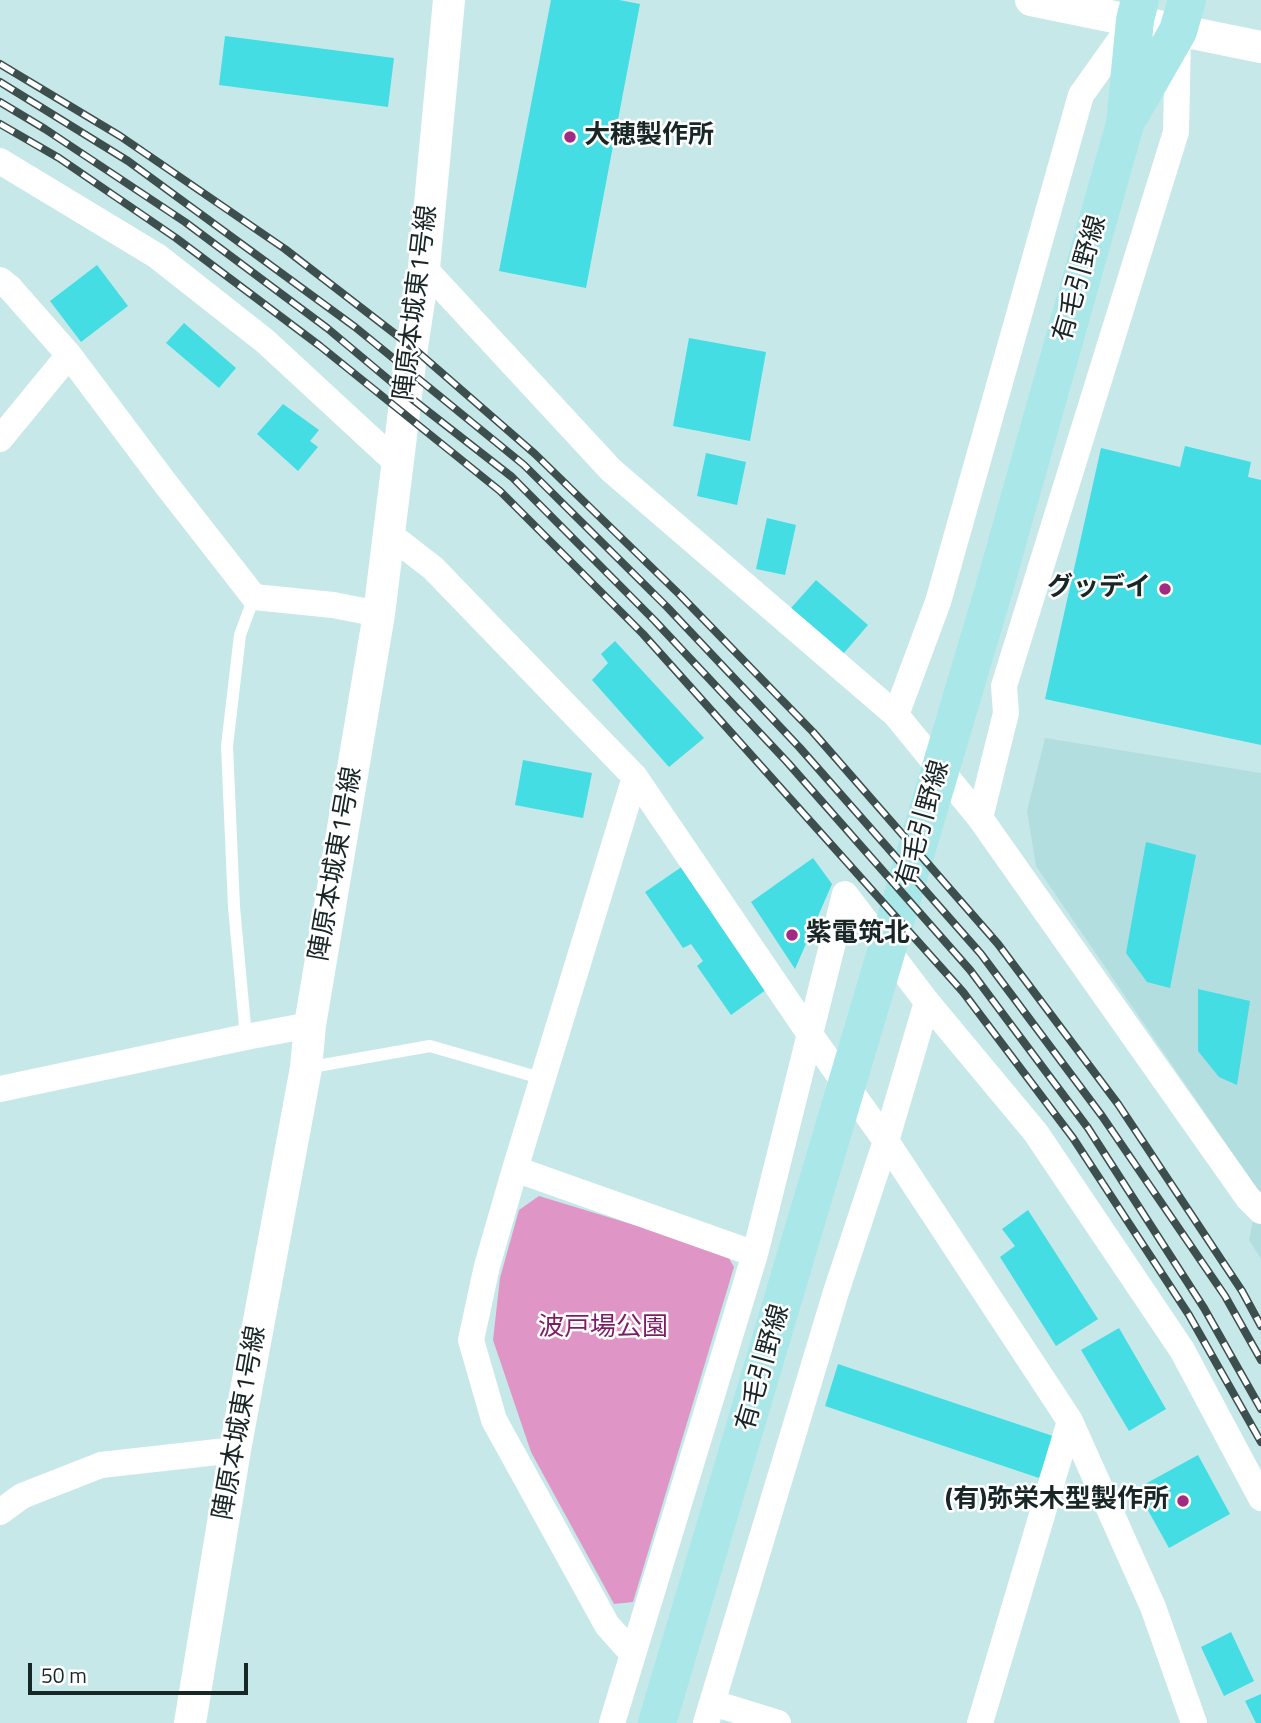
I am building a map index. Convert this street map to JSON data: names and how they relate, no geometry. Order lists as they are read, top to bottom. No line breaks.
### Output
{"streets":{"main road":["有毛引野線"],"street":["陣原本城東1号線"]},"parks":["波戸場公園"],"places":["大穂製作所","グッデイ","紫電筑北","(有)弥栄木型製作所"],"scale_bar":"50 m"}
